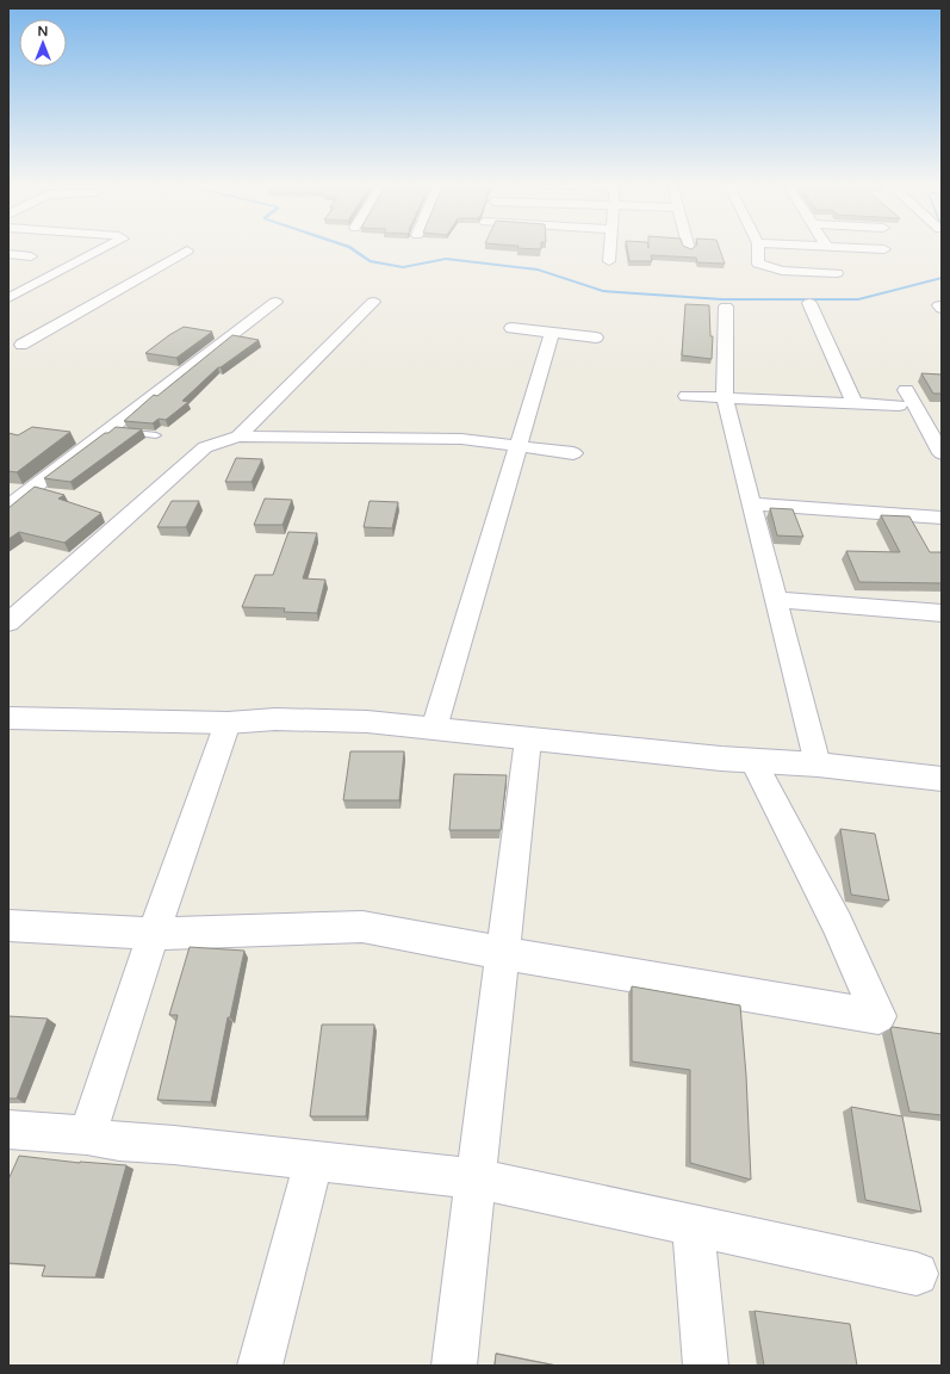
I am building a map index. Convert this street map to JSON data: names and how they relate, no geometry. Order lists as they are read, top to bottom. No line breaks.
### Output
{"north":"top"}
